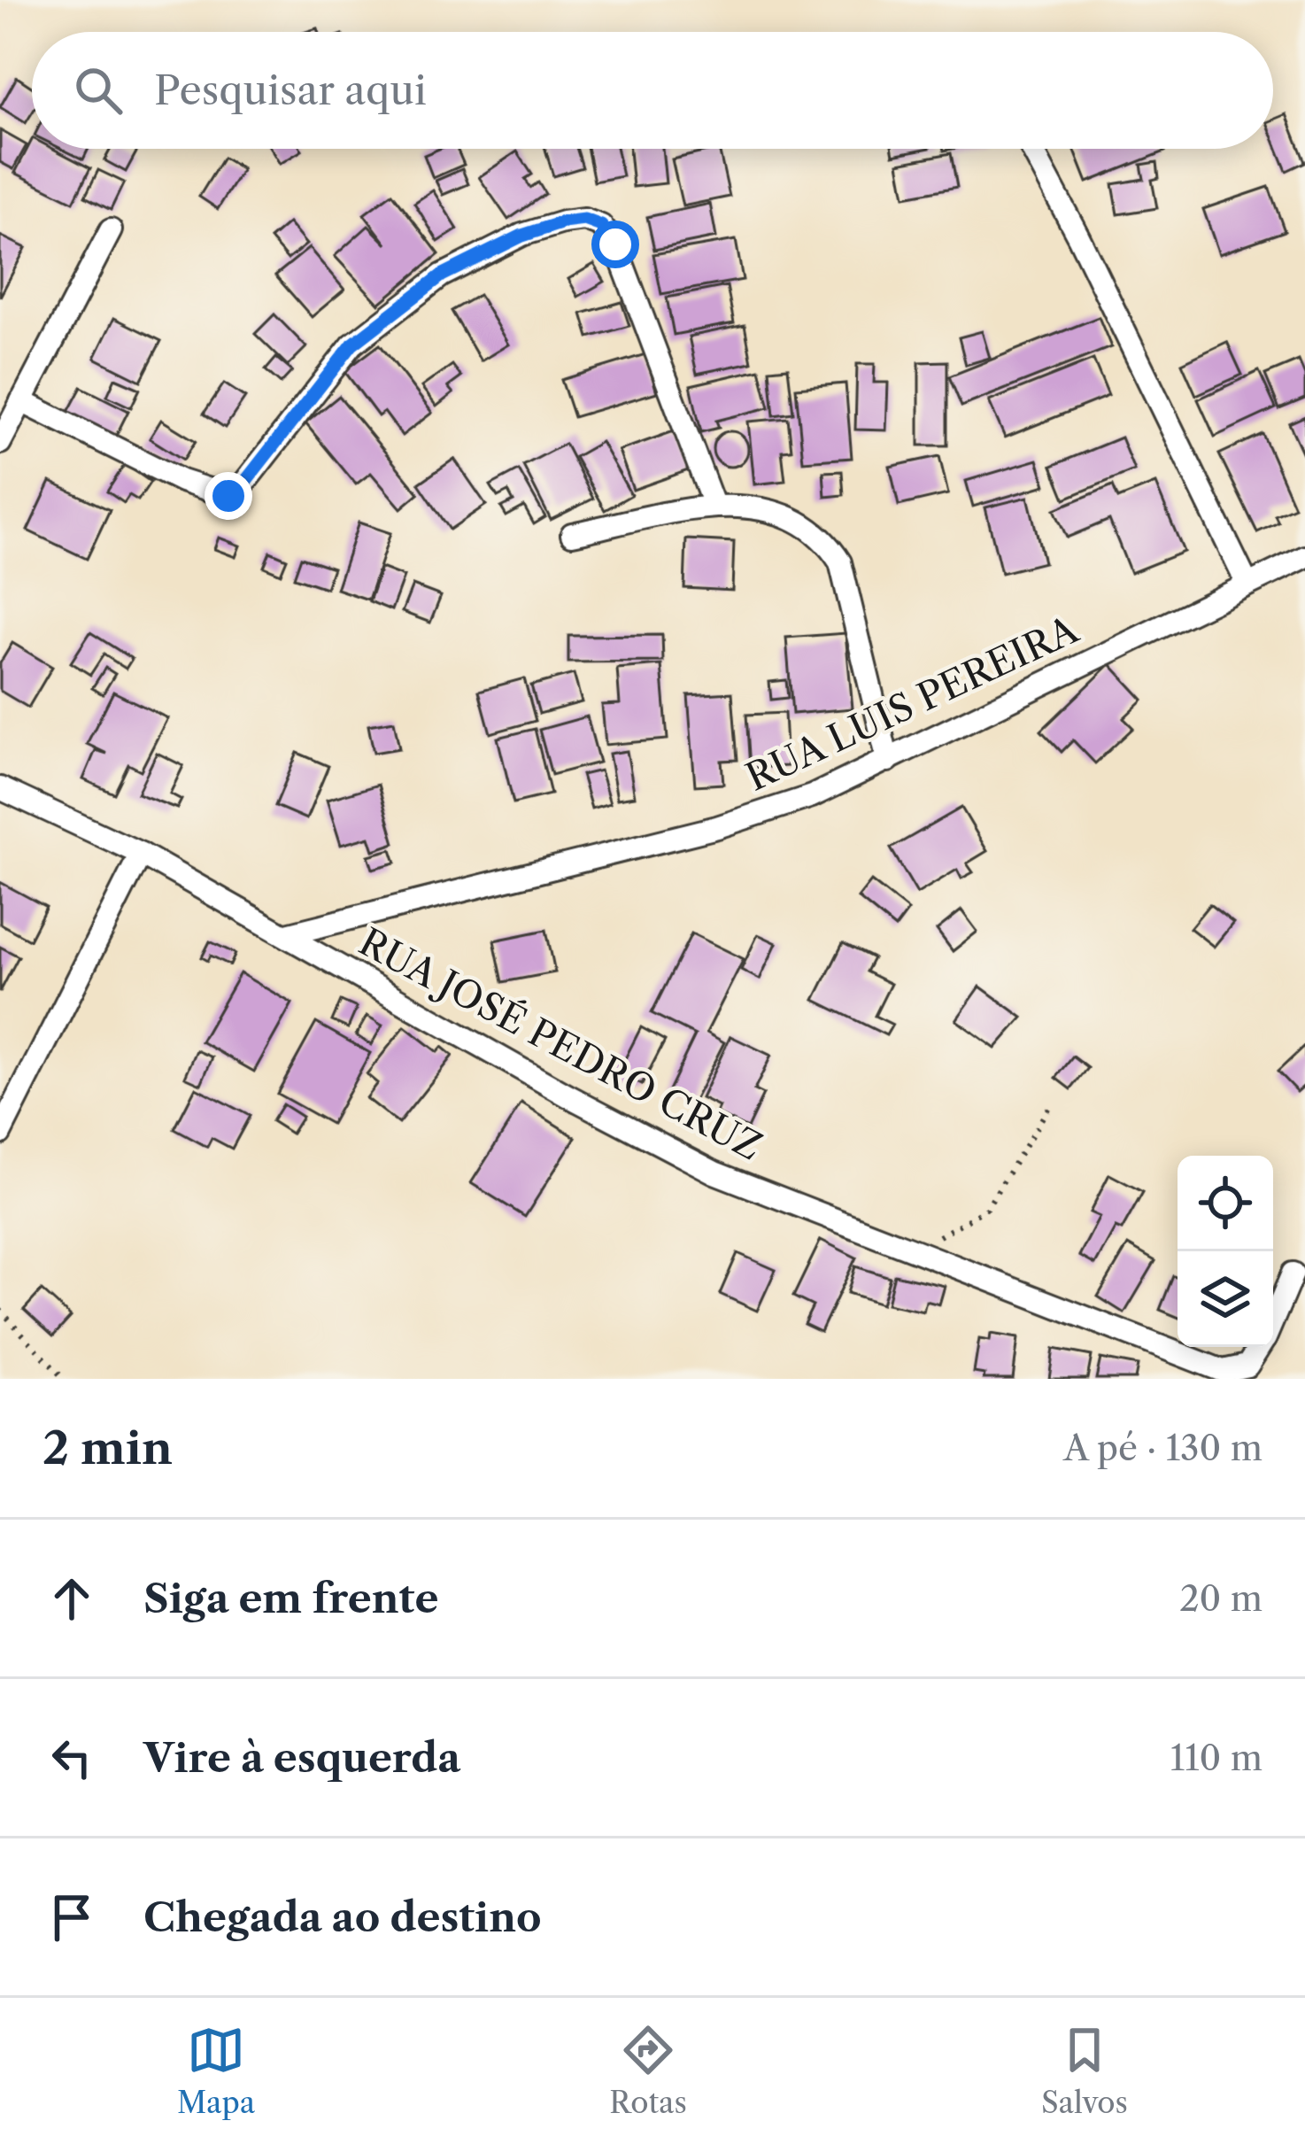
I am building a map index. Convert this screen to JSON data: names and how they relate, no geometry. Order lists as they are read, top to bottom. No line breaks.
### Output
{"streets":{"street":["RUA LUIS PEREIRA","RUA JOSÉ PEDRO CRUZ"]},"crossings":[["RUA LUIS PEREIRA","RUA JOSÉ PEDRO CRUZ"]],"page":{"search":"Pesquisar aqui","heading":["2 min","A pé · 130 m"],"list":[["Siga em frente","20 m"],["Vire à esquerda","110 m"],"Chegada ao destino"],"nav":["Mapa","Rotas","Salvos"]}}
